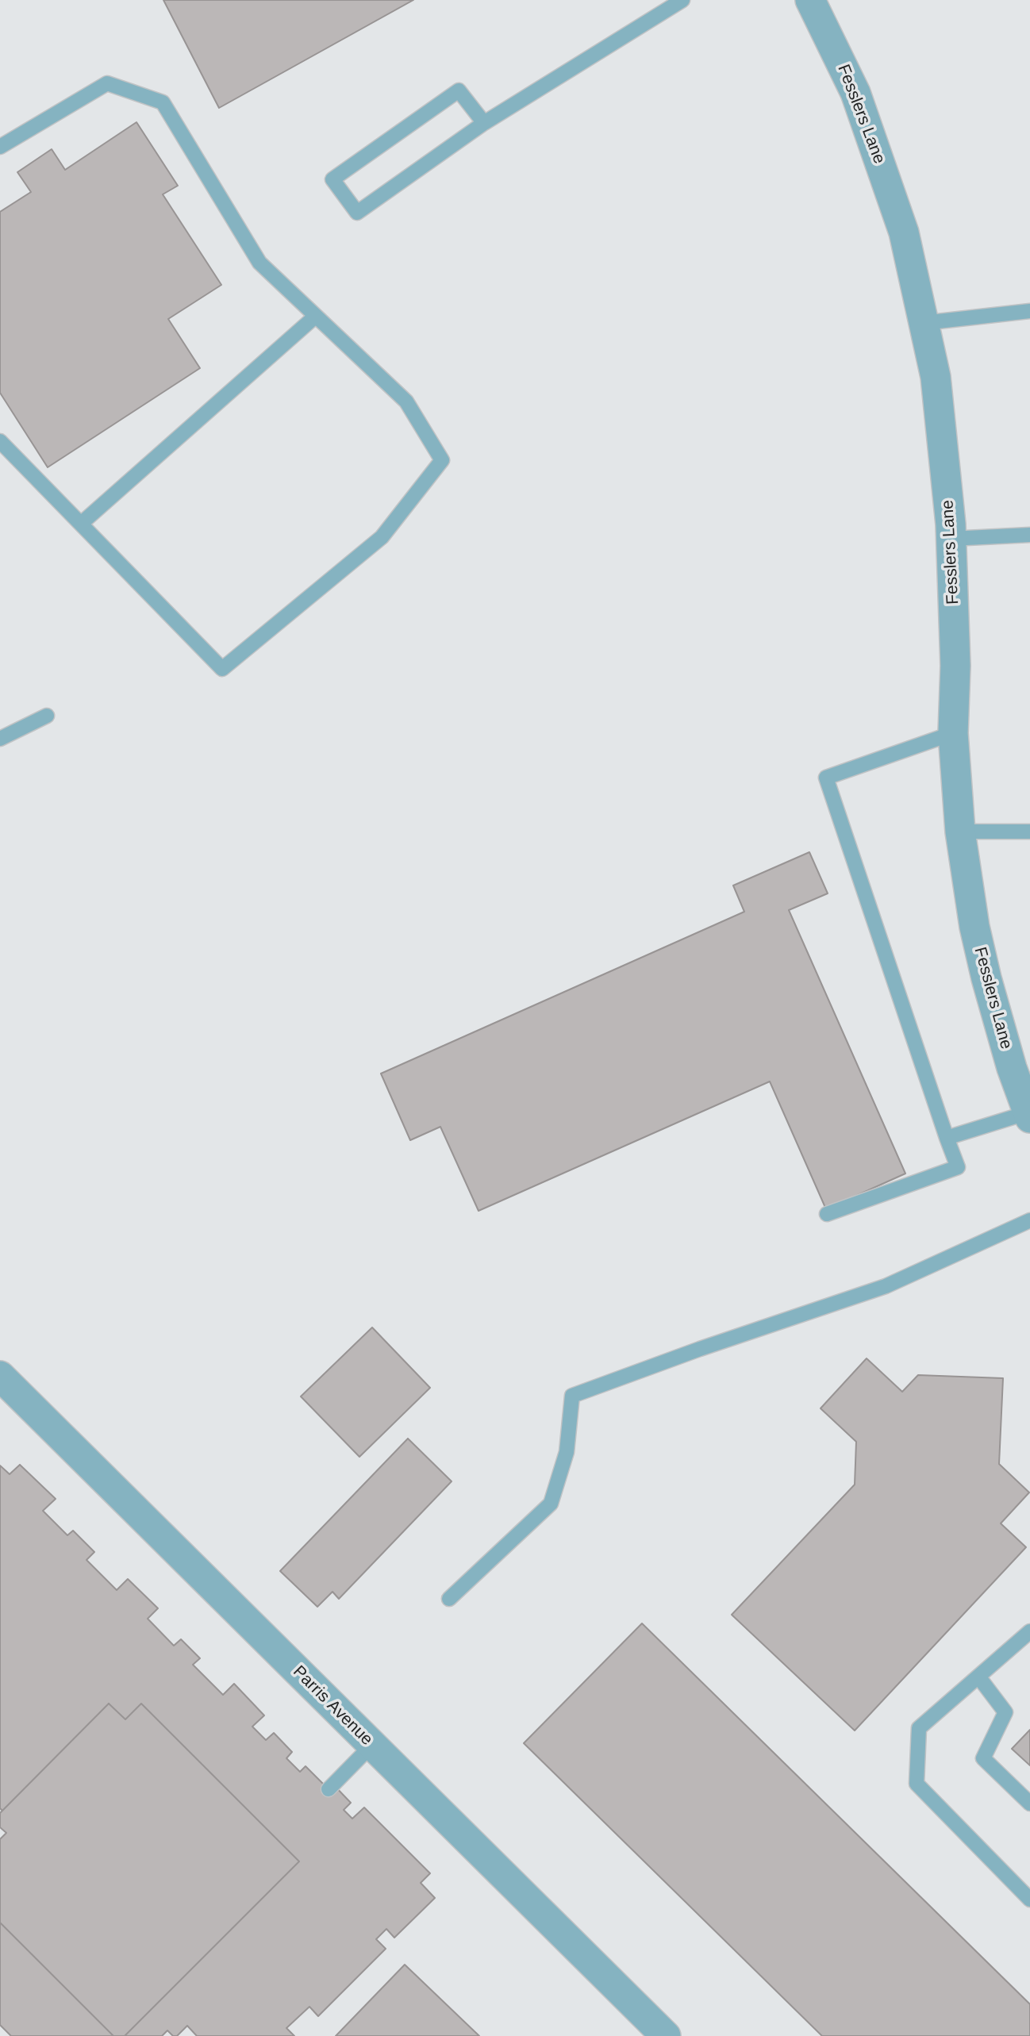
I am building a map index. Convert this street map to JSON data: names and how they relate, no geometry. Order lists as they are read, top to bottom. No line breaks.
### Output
{"streets":{"street":["Fesslers Lane","Parris Avenue"]}}
